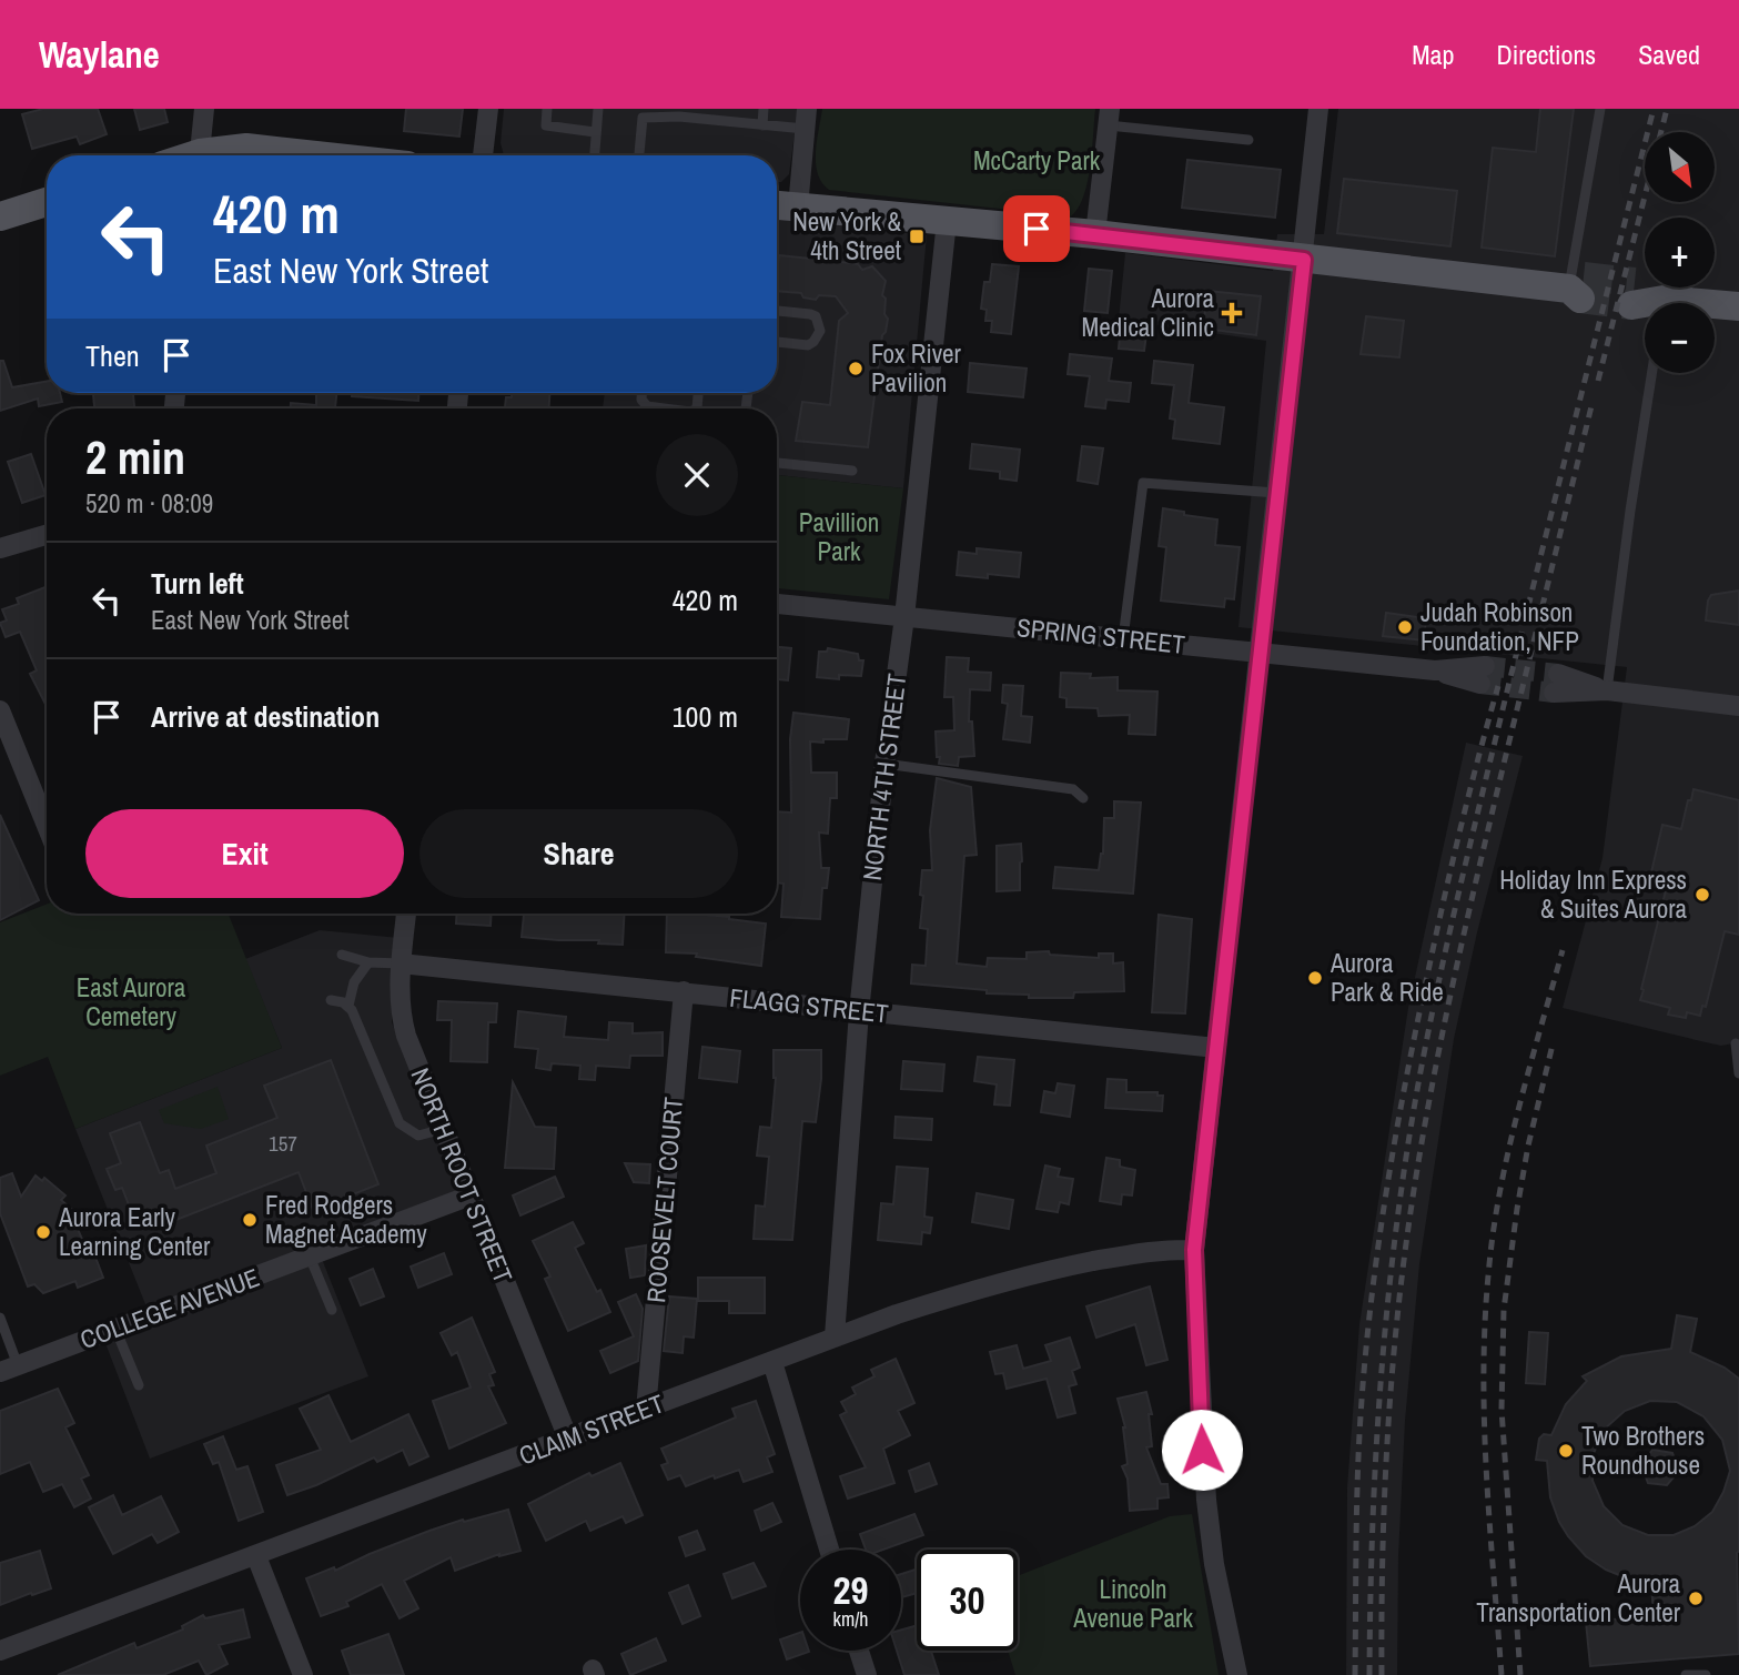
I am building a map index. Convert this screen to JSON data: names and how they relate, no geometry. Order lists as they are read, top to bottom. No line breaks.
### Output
{"streets":{"street":["SPRING STREET","NORTH 4TH STREET","FLAGG STREET","NORTH ROOT STREET","ROOSEVELT COURT","COLLEGE AVENUE","CLAIM STREET"]},"crossings":[["SPRING STREET","NORTH 4TH STREET"],["NORTH 4TH STREET","FLAGG STREET"],["NORTH 4TH STREET","CLAIM STREET"],["FLAGG STREET","NORTH ROOT STREET"],["FLAGG STREET","ROOSEVELT COURT"],["NORTH ROOT STREET","COLLEGE AVENUE"],["NORTH ROOT STREET","CLAIM STREET"],["ROOSEVELT COURT","CLAIM STREET"]],"parks":["McCarty Park","Pavillion Park","East Aurora Cemetery","Lincoln Avenue Park"],"places":{"transit":["New York & 4th Street"],"health":["Aurora Medical Clinic"],"other":["Fox River Pavilion","Judah Robinson Foundation, NFP","Holiday Inn Express & Suites Aurora","Aurora Park & Ride","Fred Rodgers Magnet Academy","Aurora Early Learning Center","Two Brothers Roundhouse","Aurora Transportation Center"]},"house_numbers":["157"],"north":"bottom right","page":{"header":"Waylane","nav":["Map","Directions","Saved"],"map_buttons":["+","−"],"turn":["420 m","East New York Street"],"then":"Then","heading":["2 min","520 m · 08:09"],"list":[{"name":"Turn left","note":"East New York Street","value":"420 m"},{"name":"Arrive at destination","value":"100 m"}],"buttons":["Exit","Share"],"speed":"29 km/h","limit":"30"}}
